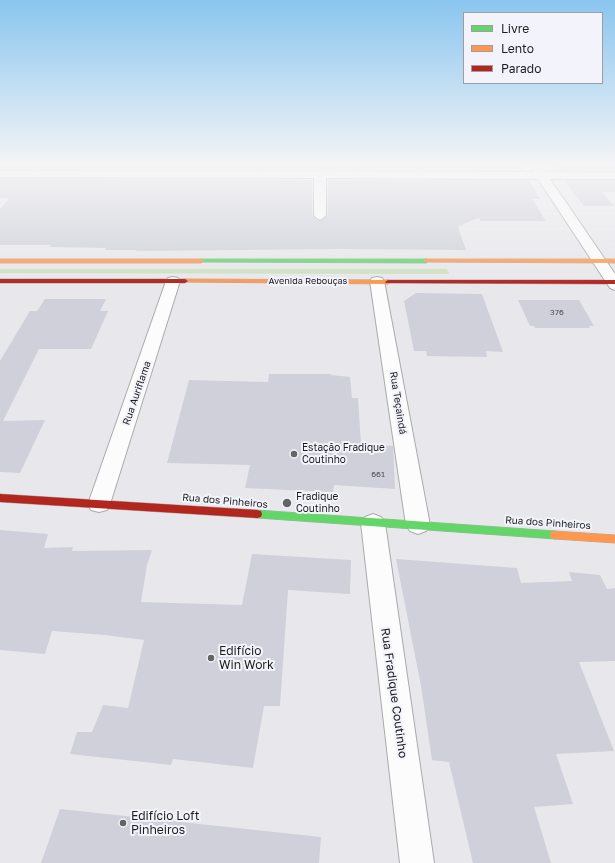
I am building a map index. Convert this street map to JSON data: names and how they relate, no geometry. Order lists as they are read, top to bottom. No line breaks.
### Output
{"streets":{"main road":["Avenida Rebouças","Rua dos Pinheiros"],"street":["Rua Auriflama","Rua Teçaindá","Rua Fradique Coutinho"]},"crossings":[["Avenida Rebouças","Rua Auriflama"],["Avenida Rebouças","Rua Teçaindá"],["Rua Auriflama","Rua dos Pinheiros"],["Rua Teçaindá","Rua dos Pinheiros"],["Rua dos Pinheiros","Rua Fradique Coutinho"]],"places":["Estação Fradique Coutinho","Fradique Coutinho","Edifício Win Work","Edifício Loft Pinheiros"],"house_numbers":["376","661"],"legend":["Livre","Lento","Parado"]}
